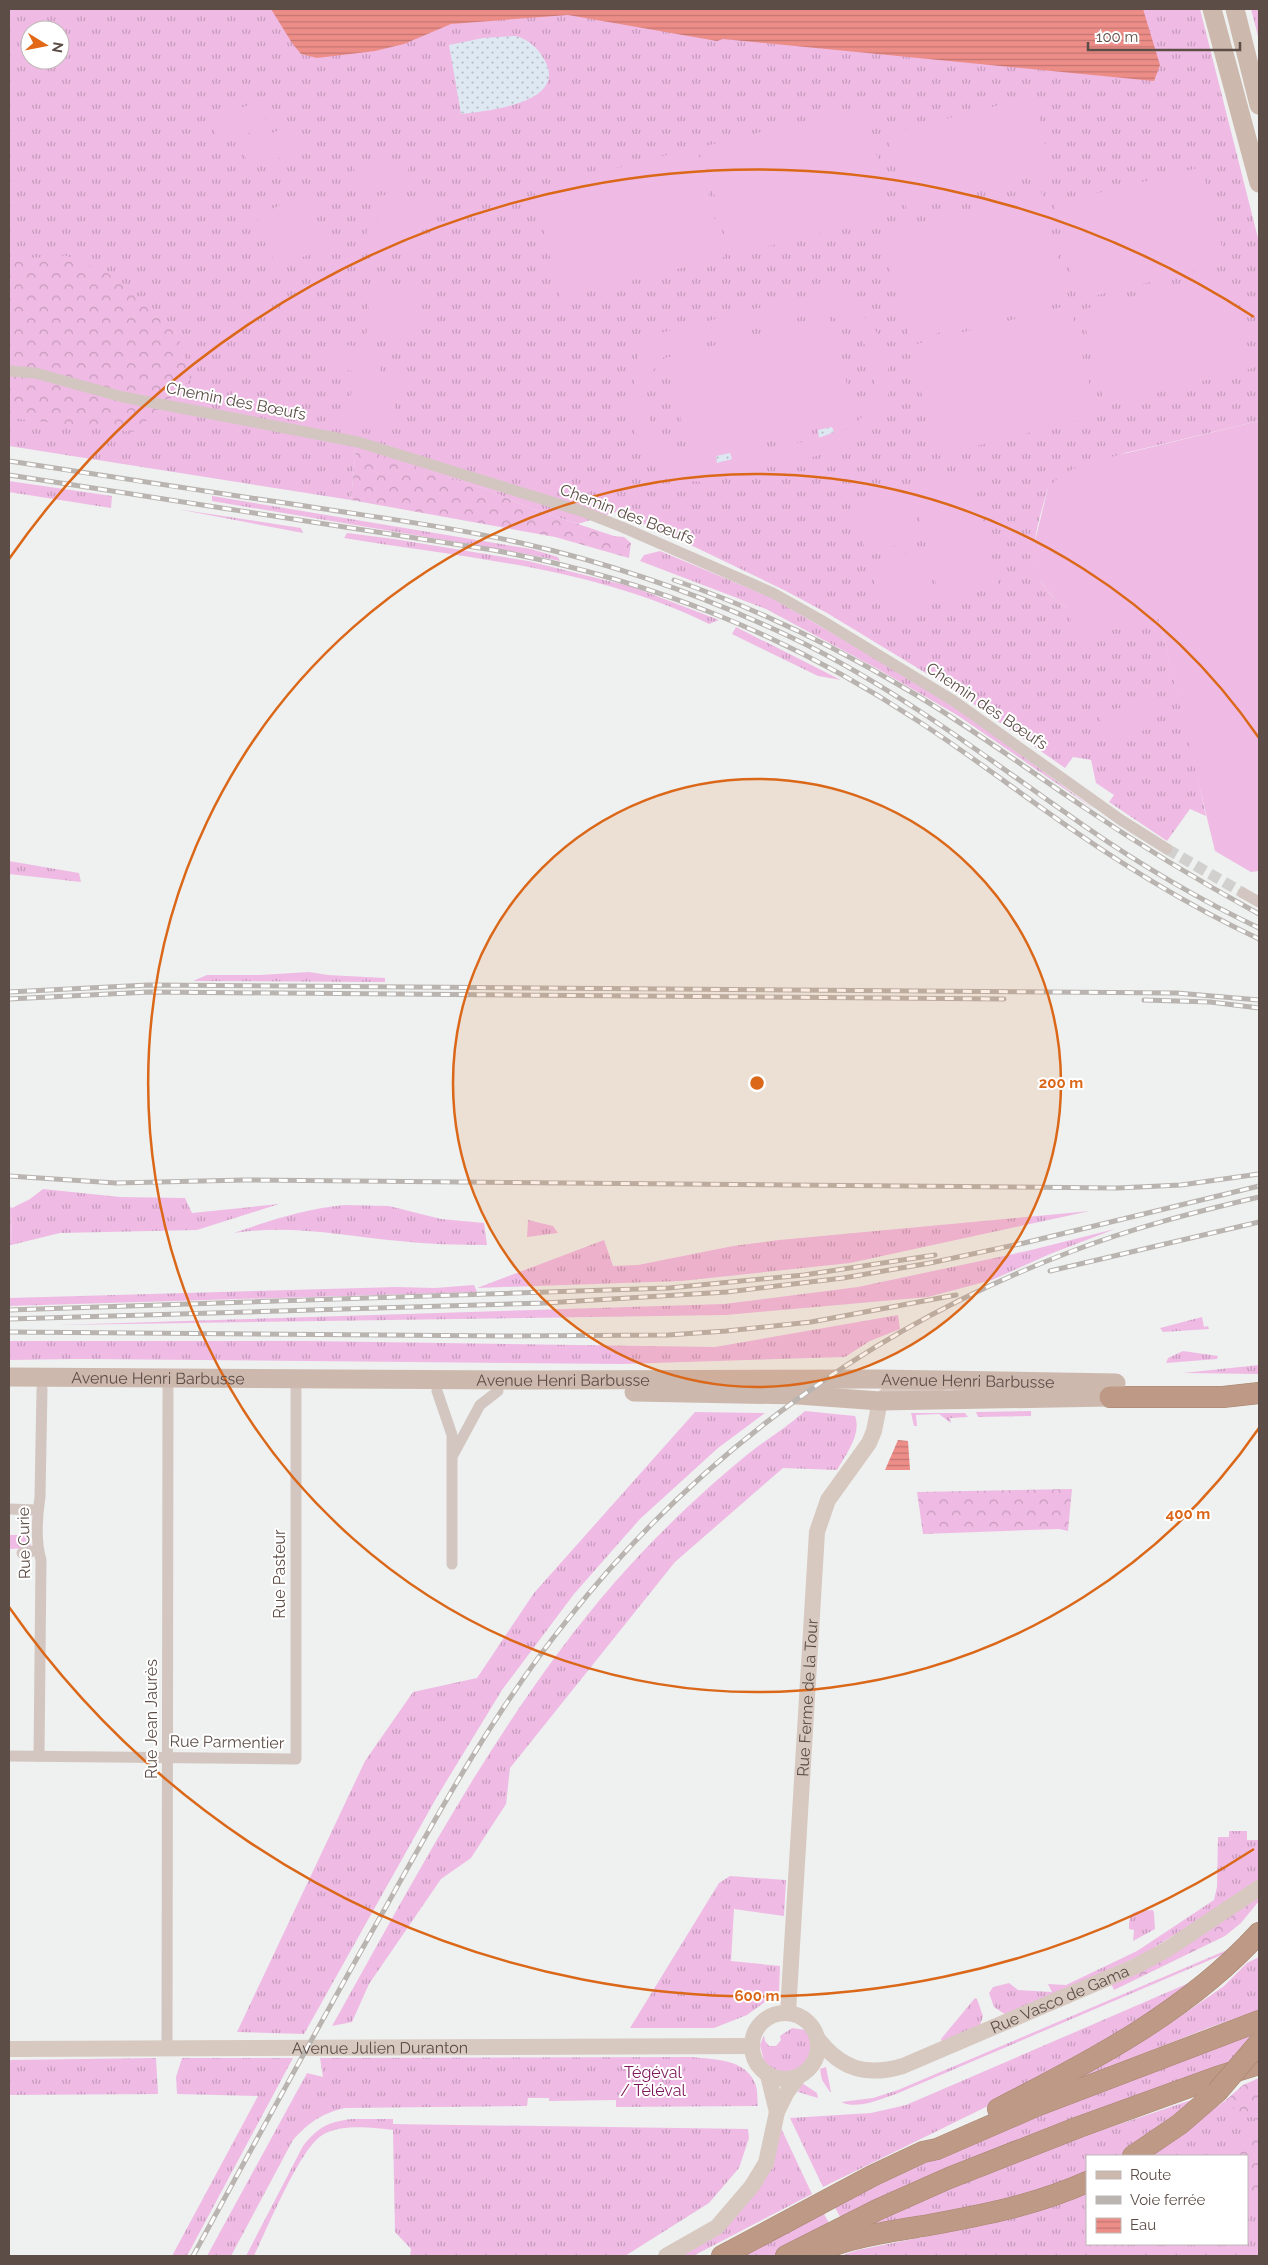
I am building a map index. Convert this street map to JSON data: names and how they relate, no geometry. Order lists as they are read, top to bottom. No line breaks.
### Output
{"streets":{"main road":["Avenue Henri Barbusse"],"street":["Chemin des Bœufs","Rue Curie","Rue Pasteur","Rue Ferme de la Tour","Rue Jean Jaurès","Rue Parmentier","Rue Vasco de Gama","Avenue Julien Duranton"]},"crossings":[["Avenue Henri Barbusse","Rue Curie"],["Avenue Henri Barbusse","Rue Pasteur"],["Avenue Henri Barbusse","Rue Ferme de la Tour"],["Avenue Henri Barbusse","Rue Jean Jaurès"],["Rue Curie","Rue Parmentier"],["Rue Pasteur","Rue Parmentier"],["Rue Ferme de la Tour","Rue Vasco de Gama"],["Rue Ferme de la Tour","Avenue Julien Duranton"],["Rue Jean Jaurès","Rue Parmentier"],["Rue Jean Jaurès","Avenue Julien Duranton"],["Rue Vasco de Gama","Avenue Julien Duranton"]],"parks":["Tégéval / Téléval"],"legend":["Route","Voie ferrée","Eau"],"scale_bar":"100 m","north":"right","rings":["200 m","400 m","600 m"]}
